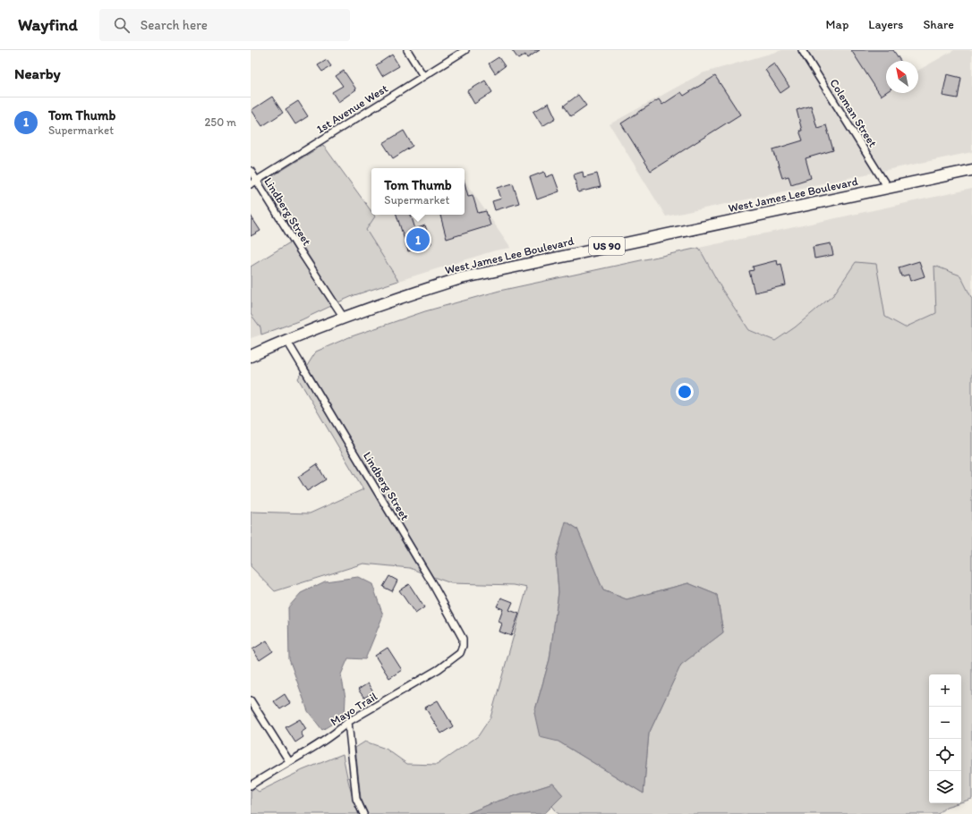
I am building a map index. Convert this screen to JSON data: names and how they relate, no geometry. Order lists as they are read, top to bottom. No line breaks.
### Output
{"streets":{"main road":["West James Lee Boulevard","US 90"],"street":["1st Avenue West","Coleman Street","Lindberg Street","Mayo Trail"]},"crossings":[["1st Avenue West","Lindberg Street"],["Coleman Street","West James Lee Boulevard"],["West James Lee Boulevard","Lindberg Street"],["Lindberg Street","Mayo Trail"]],"north":"top left","page":{"header":"Wayfind","search":"Search here","nav":["Map","Layers","Share"],"heading":"Nearby","list":[{"mark":"1","name":"Tom Thumb","note":"Supermarket","value":"250 m"}],"popup":["Tom Thumb","Supermarket"],"pins":"1","map_buttons":["+","−"]}}
